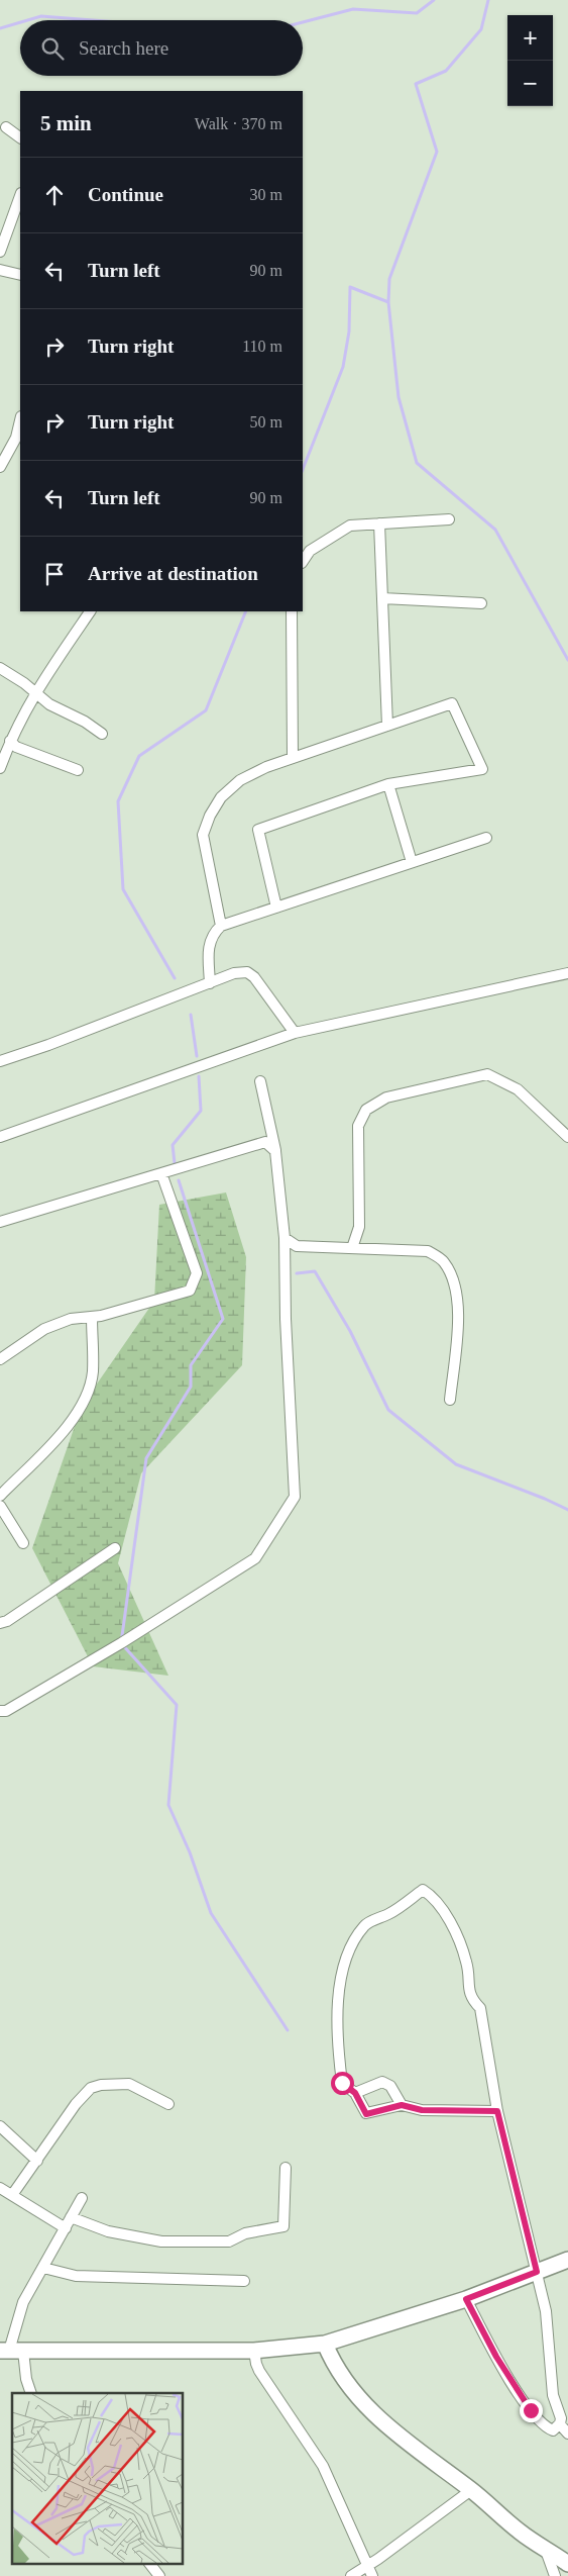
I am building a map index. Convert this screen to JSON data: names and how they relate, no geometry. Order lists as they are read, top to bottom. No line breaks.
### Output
{"page":{"map_buttons":["+","−"],"search":"Search here","heading":["5 min","Walk · 370 m"],"list":[["Continue","30 m"],["Turn left","90 m"],["Turn right","110 m"],["Turn right","50 m"],["Turn left","90 m"],"Arrive at destination"]}}
